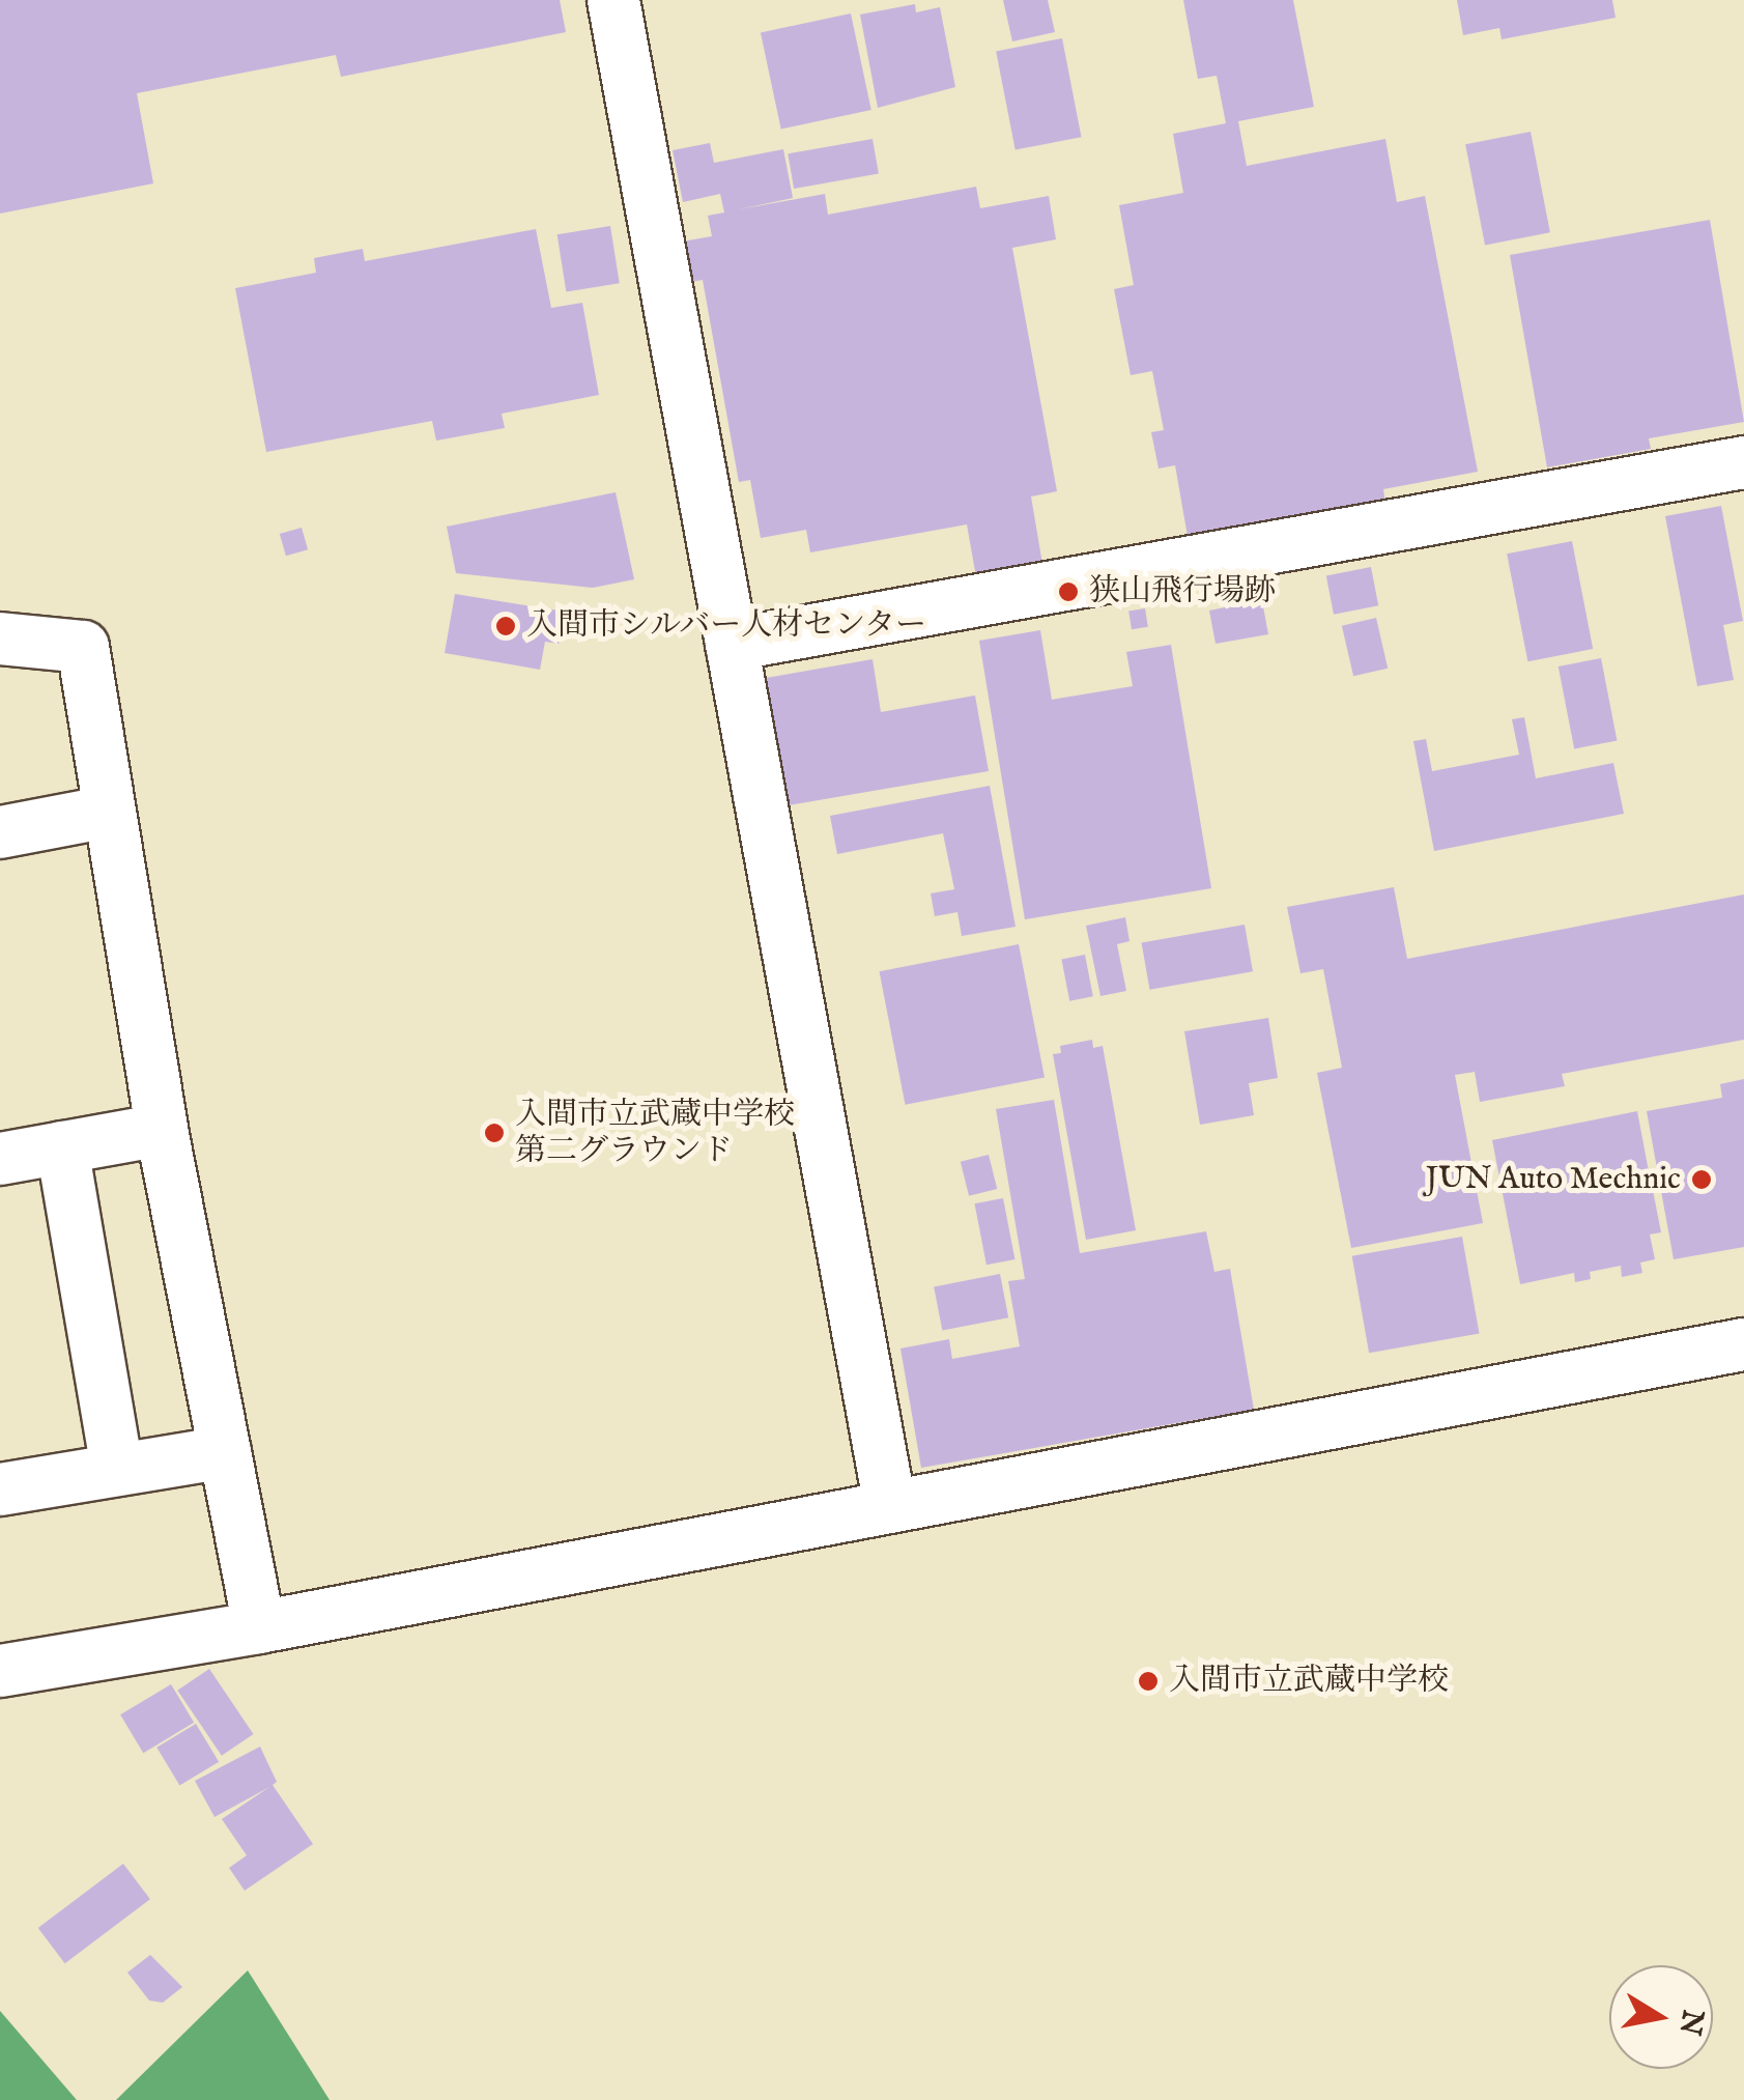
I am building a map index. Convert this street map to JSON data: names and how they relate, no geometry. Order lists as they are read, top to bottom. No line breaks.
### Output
{"places":["狭山飛行場跡","入間市シルバー人材センター","入間市立武蔵中学校 第二グラウンド","JUN Auto Mechnic","入間市立武蔵中学校"],"north":"right"}
